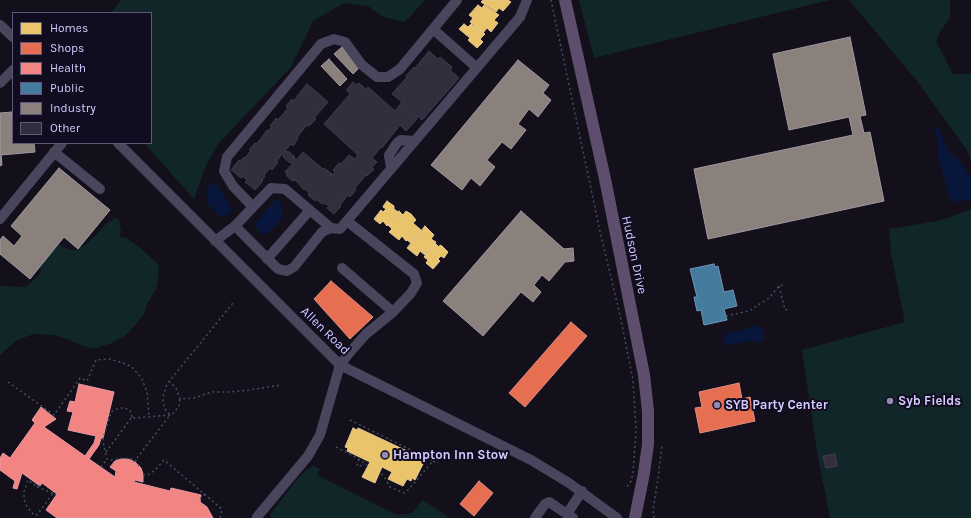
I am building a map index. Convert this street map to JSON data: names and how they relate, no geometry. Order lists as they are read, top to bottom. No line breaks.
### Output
{"streets":{"main road":["Hudson Drive"],"street":["Allen Road"]},"places":["Syb Fields","SYB Party Center","Hampton Inn Stow"],"legend":["Homes","Shops","Health","Public","Industry","Other"]}
